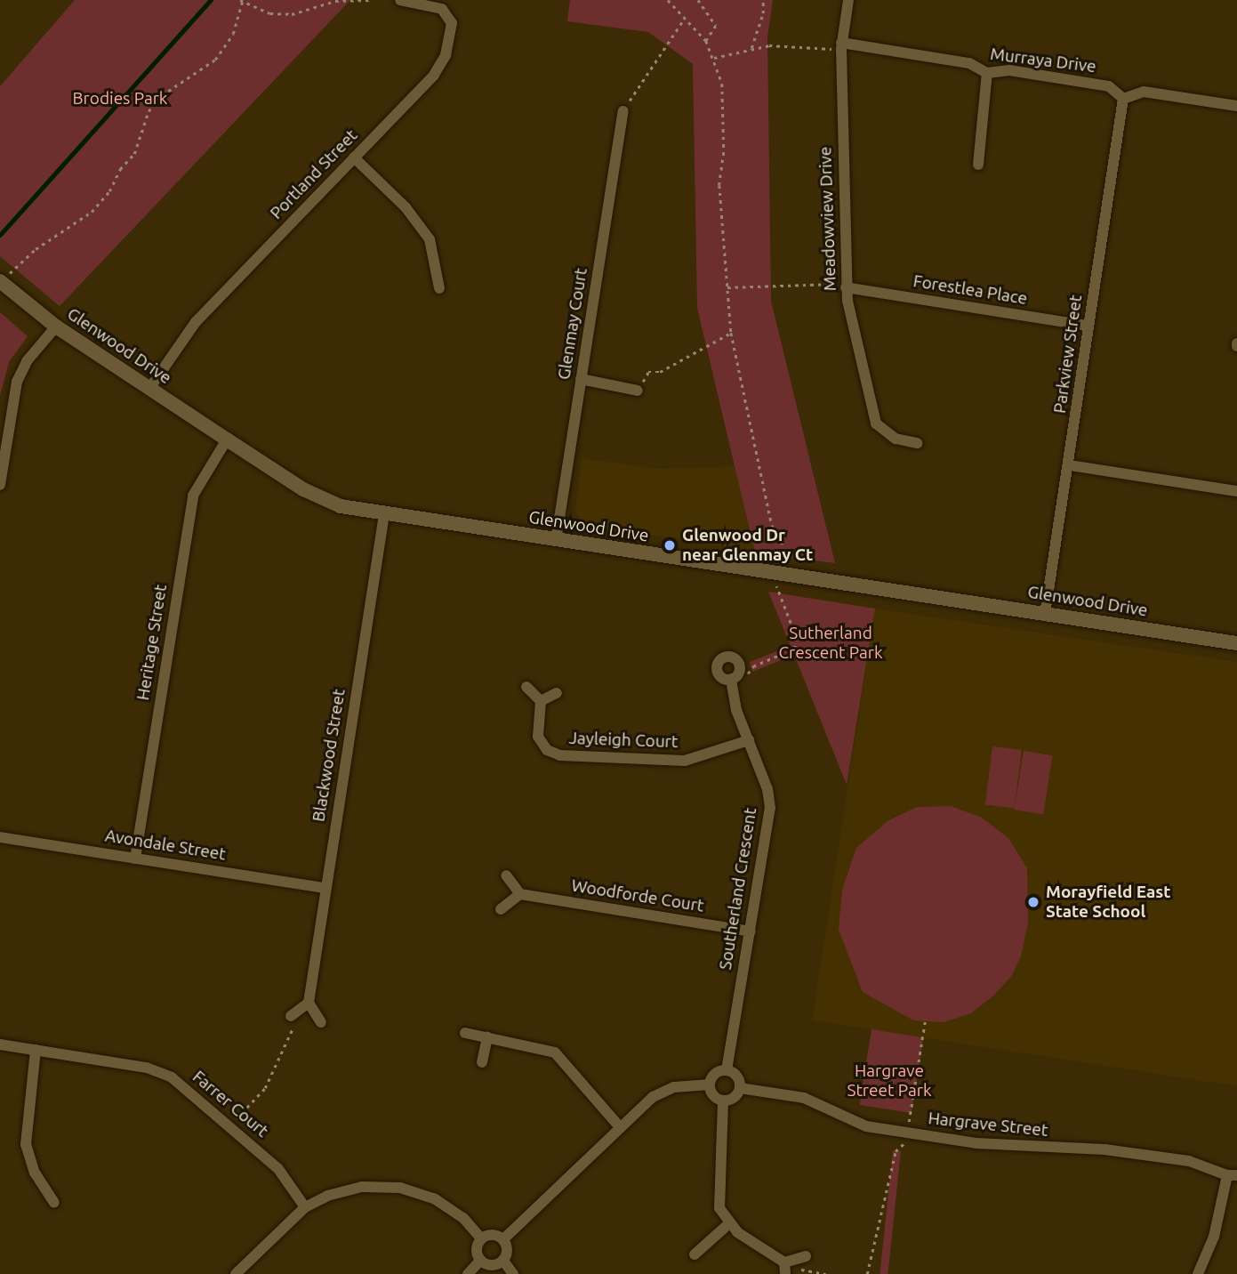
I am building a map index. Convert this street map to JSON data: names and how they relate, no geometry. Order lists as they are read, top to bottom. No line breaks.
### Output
{"streets":{"street":["Murraya Drive","Portland Street","Meadowview Drive","Forestlea Place","Glenmay Court","Glenwood Drive","Parkview Street","Heritage Street","Jayleigh Court","Blackwood Street","Avondale Street","Southerland Crescent","Woodforde Court","Farrer Court","Hargrave Street"]},"crossings":[["Murraya Drive","Meadowview Drive"],["Murraya Drive","Parkview Street"],["Portland Street","Glenwood Drive"],["Meadowview Drive","Forestlea Place"],["Forestlea Place","Parkview Street"],["Glenmay Court","Glenwood Drive"],["Glenwood Drive","Parkview Street"],["Glenwood Drive","Heritage Street"],["Glenwood Drive","Blackwood Street"],["Heritage Street","Avondale Street"],["Jayleigh Court","Southerland Crescent"],["Blackwood Street","Avondale Street"],["Southerland Crescent","Woodforde Court"],["Southerland Crescent","Hargrave Street"]],"parks":["Brodies Park","Sutherland Crescent Park","Hargrave Street Park"],"places":["Glenwood Dr near Glenmay Ct","Morayfield East State School"]}
